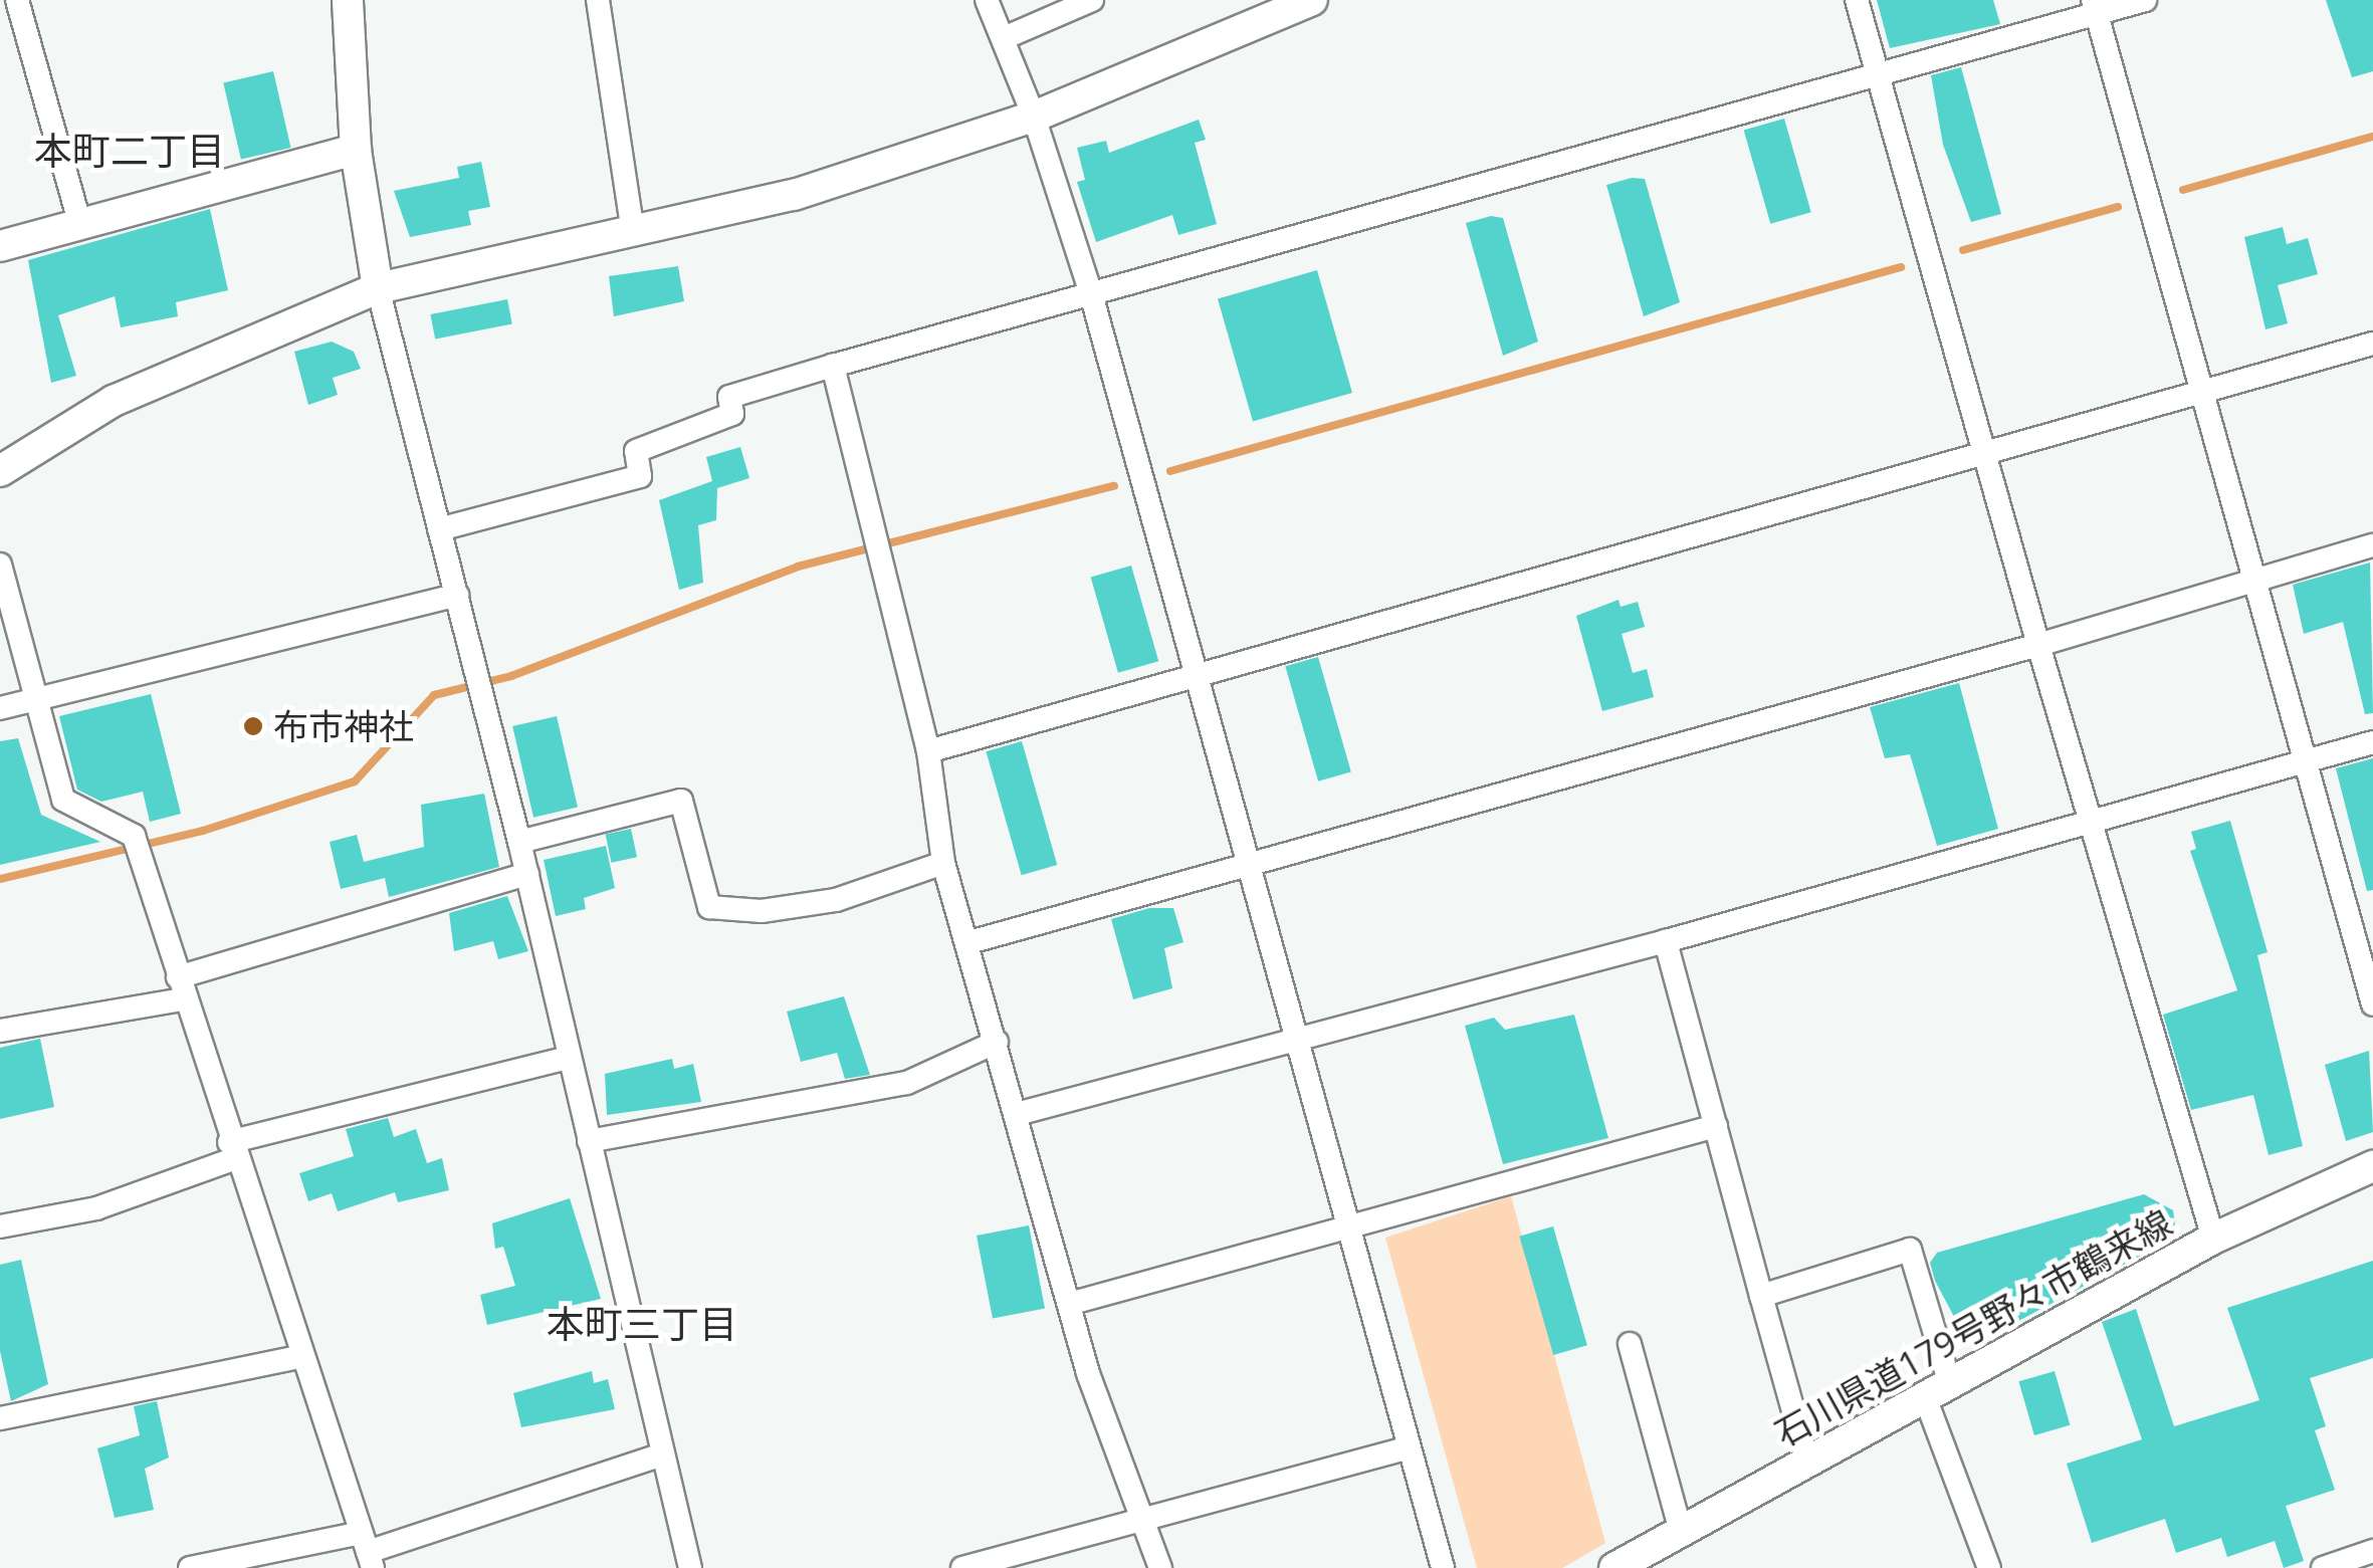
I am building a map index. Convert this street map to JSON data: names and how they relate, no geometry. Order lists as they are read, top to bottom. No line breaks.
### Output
{"streets":{"main road":["石川県道179号野々市鶴来線"]},"districts":["本町二丁目","本町三丁目"],"places":["布市神社"]}
